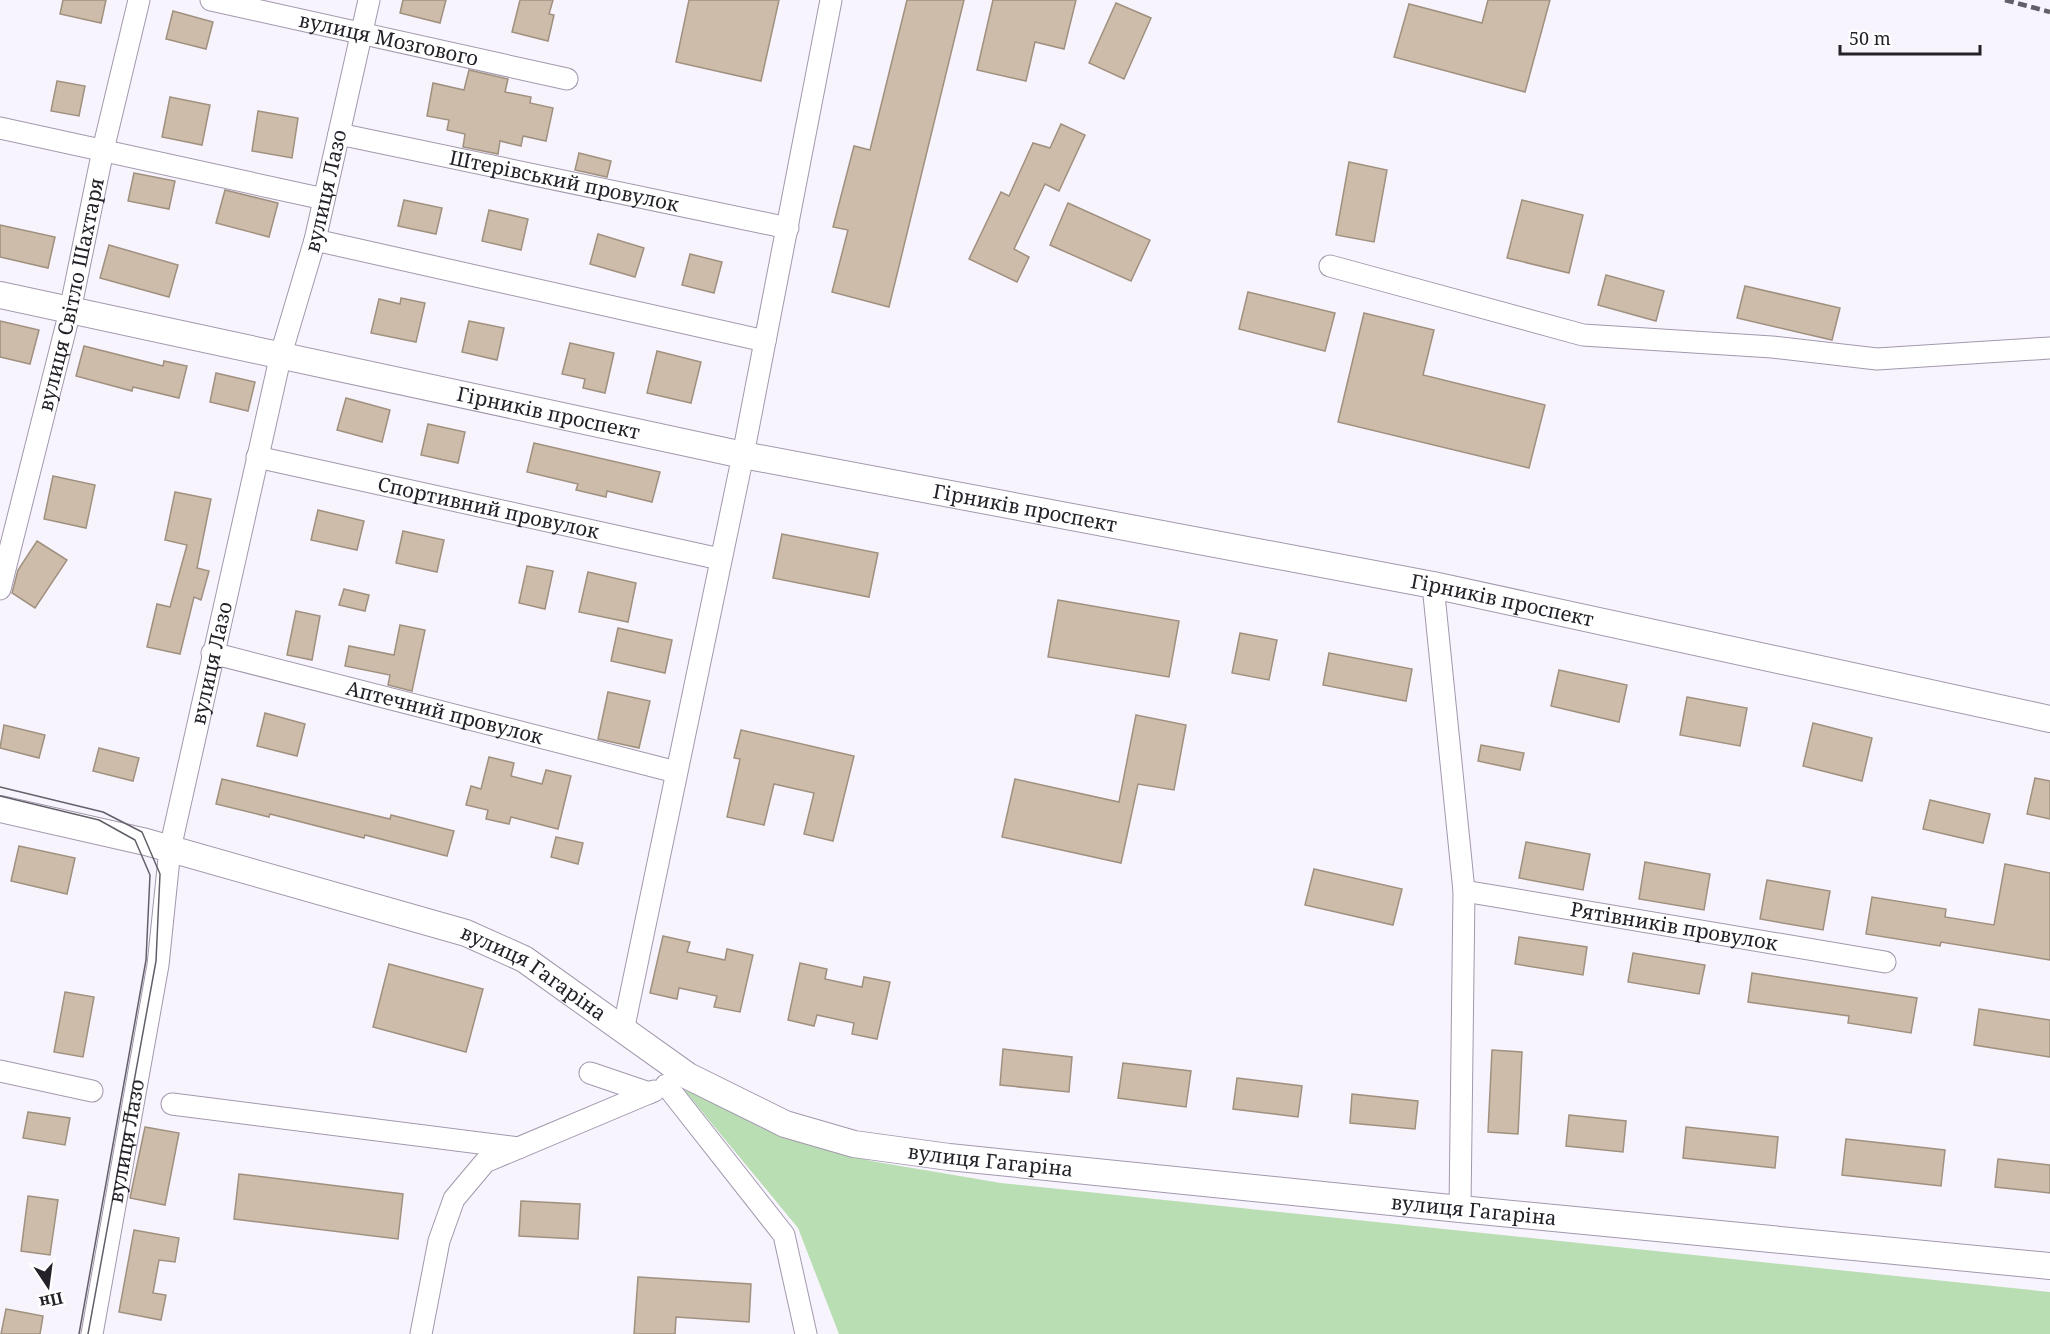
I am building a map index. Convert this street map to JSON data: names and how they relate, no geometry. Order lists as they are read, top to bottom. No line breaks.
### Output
{"streets":{"main road":["Гірників проспект","вулиця Гагаріна"],"street":["вулиця Мозгового","Штерівський провулок","вулиця Лазо","вулиця Світло Шахтаря","Спортивний провулок","Аптечний провулок","Рятівників провулок"]},"crossings":[["вулиця Мозгового","вулиця Лазо"],["Штерівський провулок","вулиця Лазо"],["вулиця Лазо","Гірників проспект"],["вулиця Лазо","Спортивний провулок"],["вулиця Лазо","Аптечний провулок"],["вулиця Лазо","вулиця Гагаріна"],["вулиця Світло Шахтаря","Гірників проспект"]],"scale_bar":"50 m","north":"bottom"}
